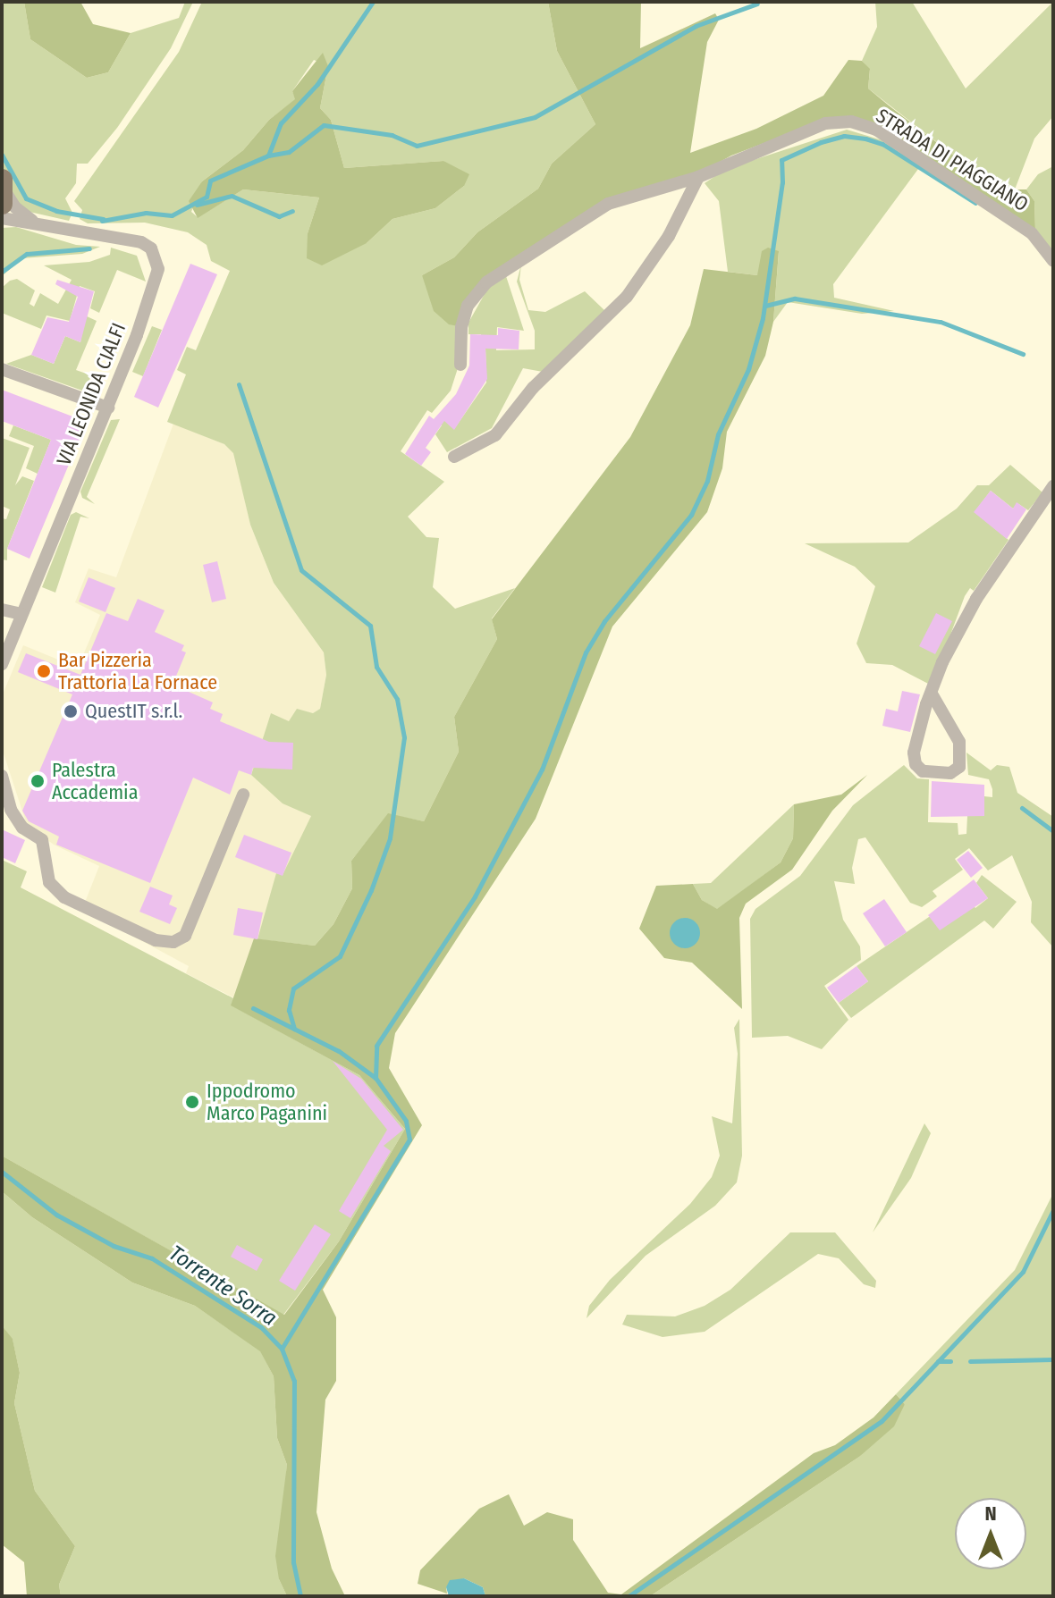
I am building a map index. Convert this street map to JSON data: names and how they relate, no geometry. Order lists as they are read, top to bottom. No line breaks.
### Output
{"streets":{"street":["STRADA DI PIAGGIANO","VIA LEONIDA CIALFI"]},"water":["Torrente Sorra"],"places":["Bar Pizzeria Trattoria La Fornace","QuestIT s.r.l.","Palestra Accademia","Ippodromo Marco Paganini"],"north":"top"}
